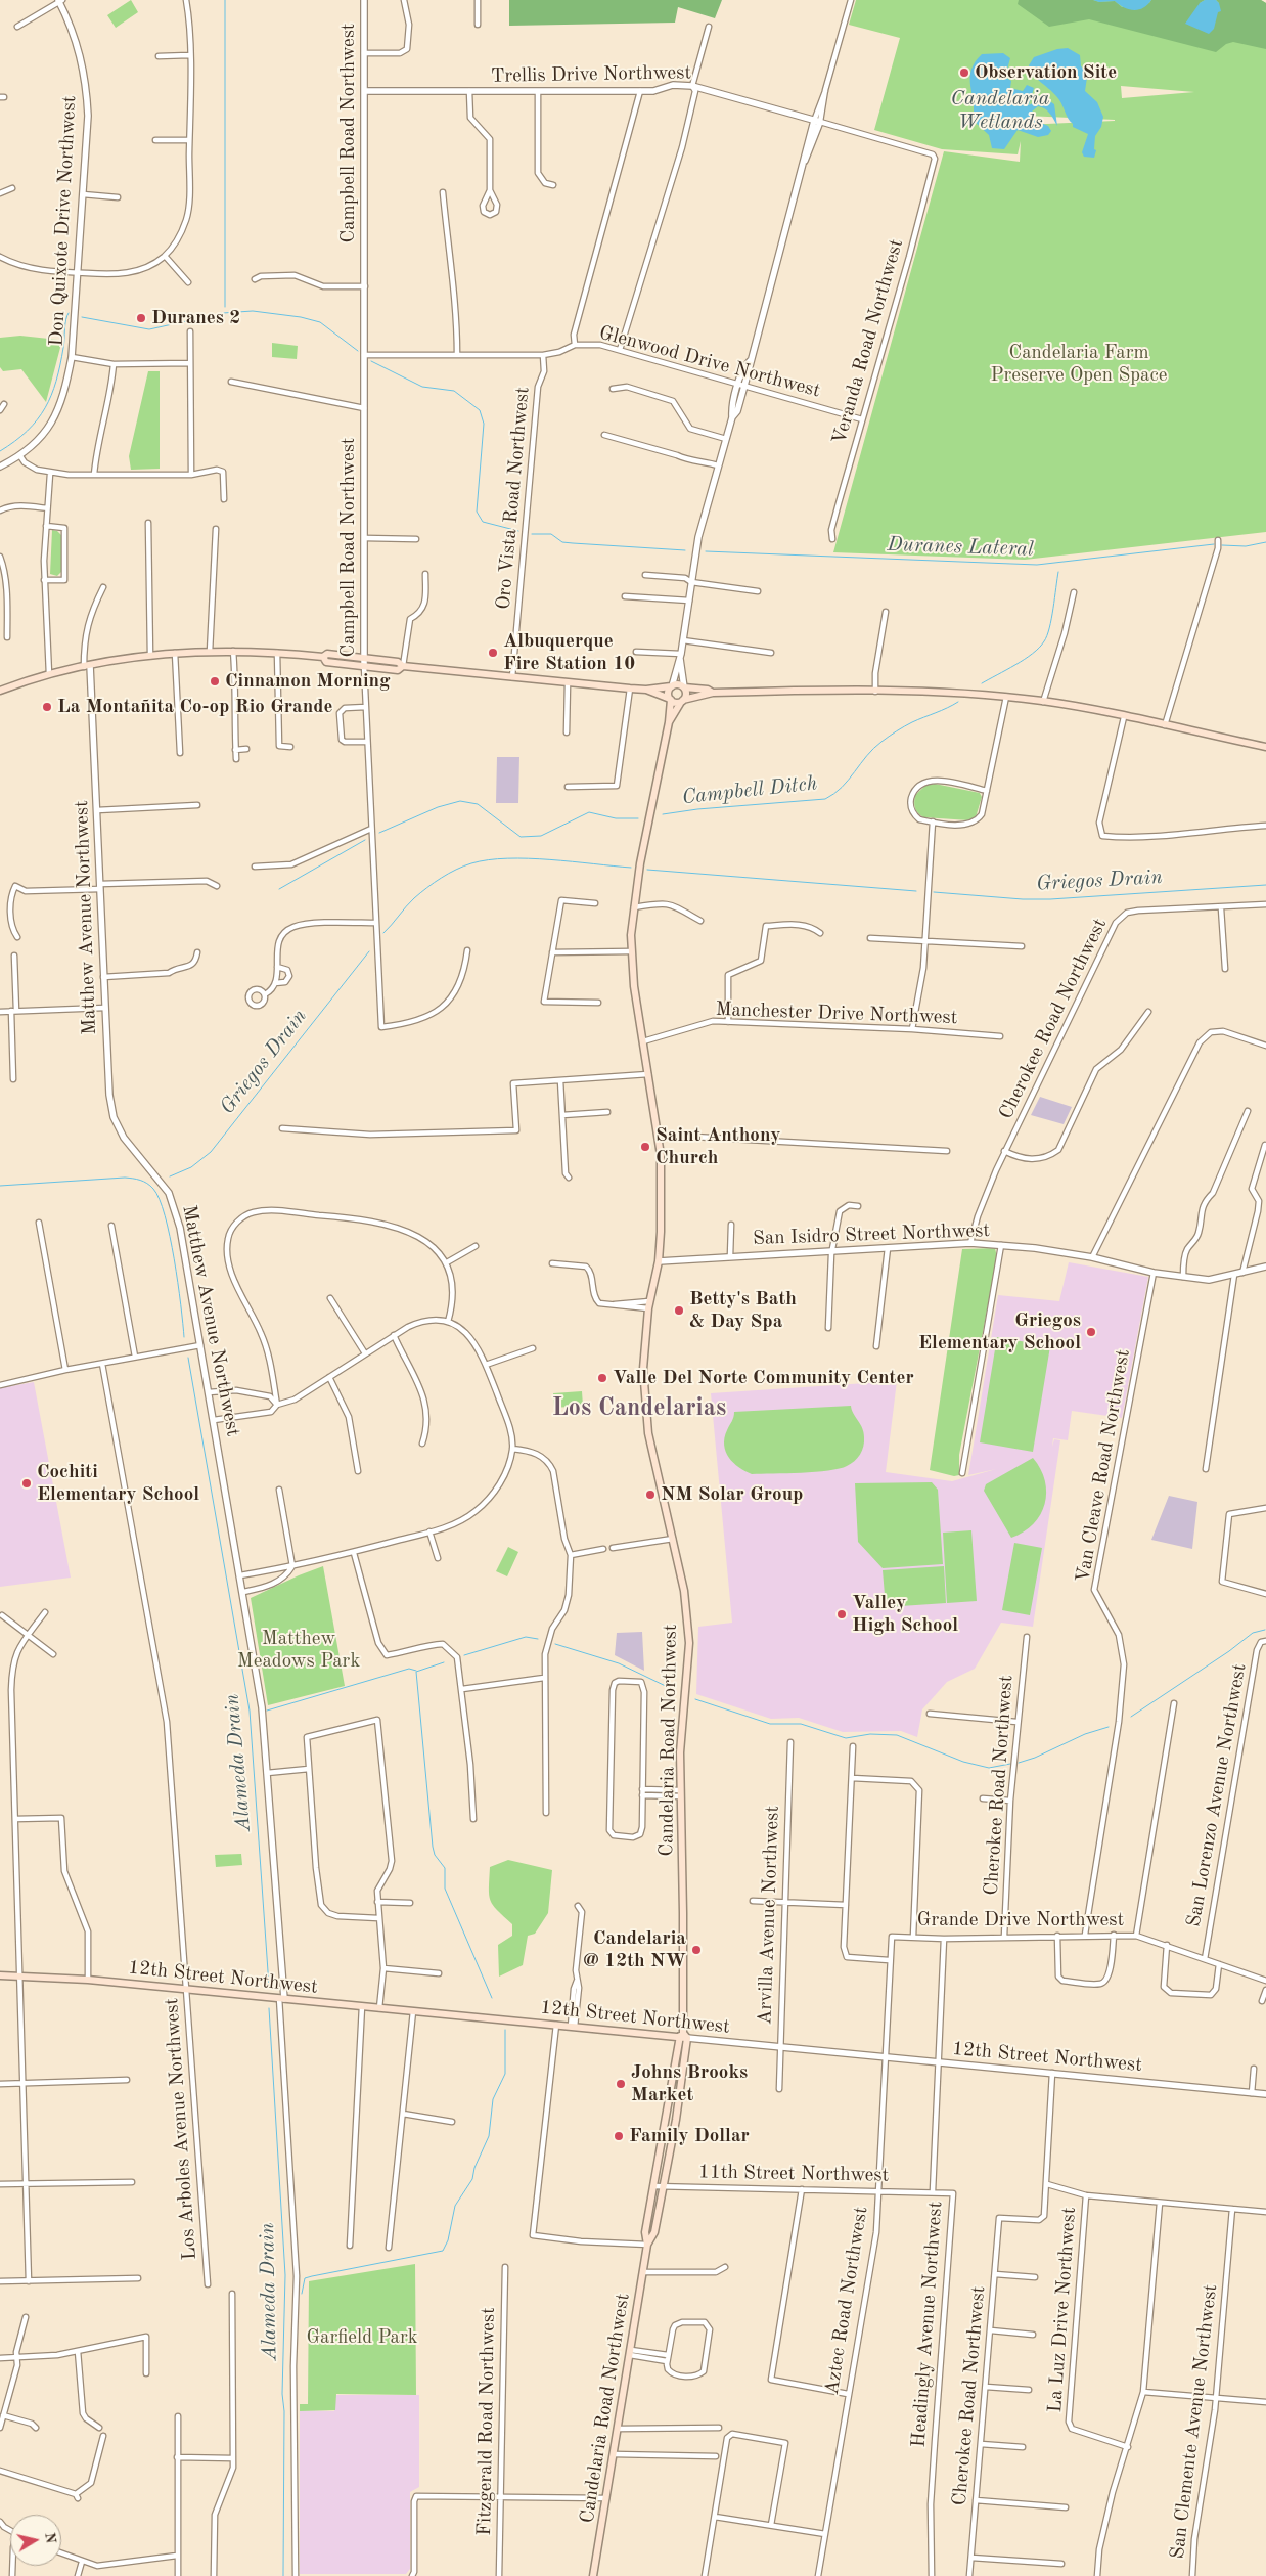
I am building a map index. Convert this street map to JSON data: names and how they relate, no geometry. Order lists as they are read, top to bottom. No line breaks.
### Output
{"streets":{"main road":["Candelaria Road Northwest","12th Street Northwest"],"street":["Trellis Drive Northwest","Campbell Road Northwest","Don Quixote Drive Northwest","Veranda Road Northwest","Glenwood Drive Northwest","Oro Vista Road Northwest","Matthew Avenue Northwest","Manchester Drive Northwest","Cherokee Road Northwest","San Isidro Street Northwest","Van Cleave Road Northwest","San Lorenzo Avenue Northwest","Arvilla Avenue Northwest","Grande Drive Northwest","Los Arboles Avenue Northwest","11th Street Northwest","Aztec Road Northwest","La Luz Drive Northwest","Headingly Avenue Northwest","Fitzgerald Road Northwest","San Clemente Avenue Northwest"]},"crossings":[["Trellis Drive Northwest","Campbell Road Northwest"],["Trellis Drive Northwest","Veranda Road Northwest"],["Campbell Road Northwest","Glenwood Drive Northwest"],["Veranda Road Northwest","Glenwood Drive Northwest"],["Glenwood Drive Northwest","Oro Vista Road Northwest"],["Matthew Avenue Northwest","12th Street Northwest"],["Manchester Drive Northwest","Candelaria Road Northwest"],["Cherokee Road Northwest","San Isidro Street Northwest"],["Cherokee Road Northwest","Grande Drive Northwest"],["Cherokee Road Northwest","La Luz Drive Northwest"],["San Isidro Street Northwest","Van Cleave Road Northwest"],["San Isidro Street Northwest","Candelaria Road Northwest"],["Van Cleave Road Northwest","Grande Drive Northwest"],["Candelaria Road Northwest","12th Street Northwest"],["Candelaria Road Northwest","11th Street Northwest"],["San Lorenzo Avenue Northwest","Grande Drive Northwest"],["Arvilla Avenue Northwest","12th Street Northwest"],["Grande Drive Northwest","Aztec Road Northwest"],["Grande Drive Northwest","Headingly Avenue Northwest"],["12th Street Northwest","Los Arboles Avenue Northwest"],["12th Street Northwest","Aztec Road Northwest"],["12th Street Northwest","La Luz Drive Northwest"],["12th Street Northwest","Headingly Avenue Northwest"],["11th Street Northwest","Aztec Road Northwest"],["11th Street Northwest","Headingly Avenue Northwest"]],"districts":["Los Candelarias"],"water":["Candelaria Wetlands","Duranes Lateral","Campbell Ditch","Griegos Drain","Alameda Drain"],"parks":["Candelaria Farm Preserve Open Space","Matthew Meadows Park","Garfield Park"],"places":["Observation Site","Duranes 2","Albuquerque Fire Station 10","Cinnamon Morning","La Montañita Co-op Rio Grande","Saint Anthony Church","Betty's Bath & Day Spa","Griegos Elementary School","Valle Del Norte Community Center","Cochiti Elementary School","NM Solar Group","Valley High School","Candelaria @ 12th NW","Johns Brooks Market","Family Dollar"],"north":"right"}
